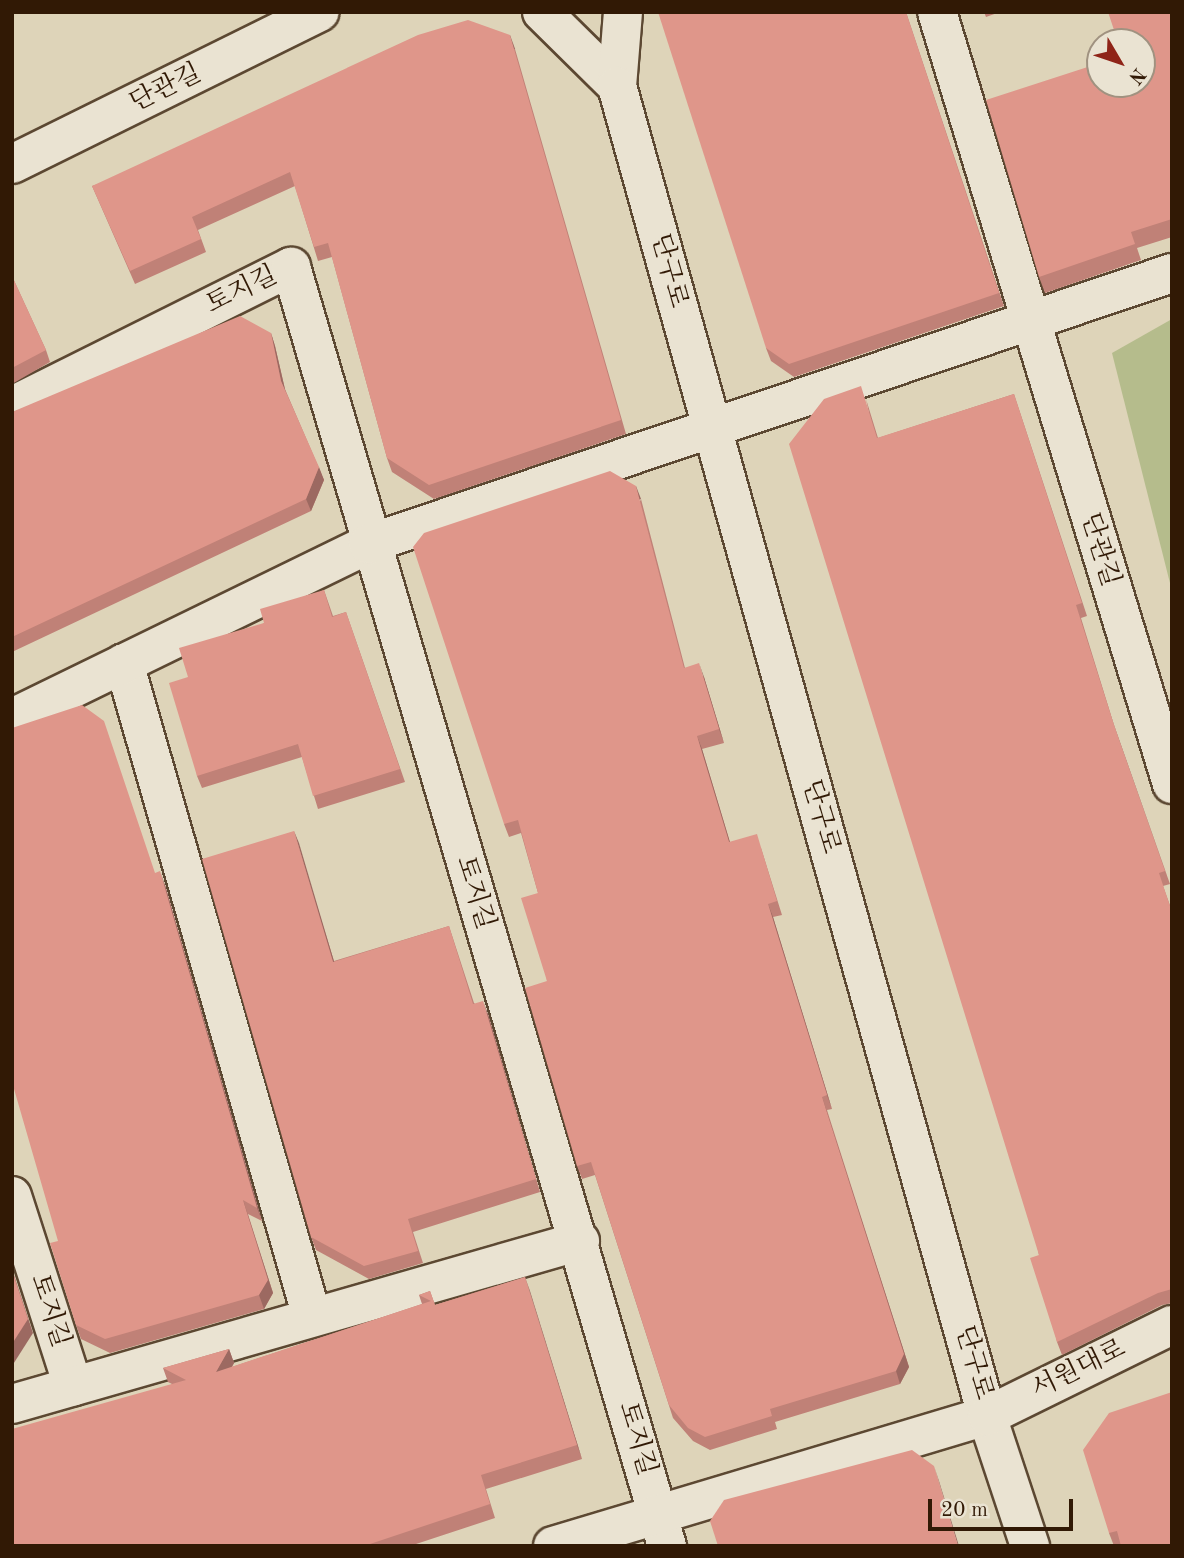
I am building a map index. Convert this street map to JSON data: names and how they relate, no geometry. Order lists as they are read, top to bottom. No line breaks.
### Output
{"streets":{"street":["단관길","단구로","토지길","서원대로"]},"crossings":[["단구로","서원대로"],["토지길","서원대로"]],"scale_bar":"20 m","north":"bottom right"}
